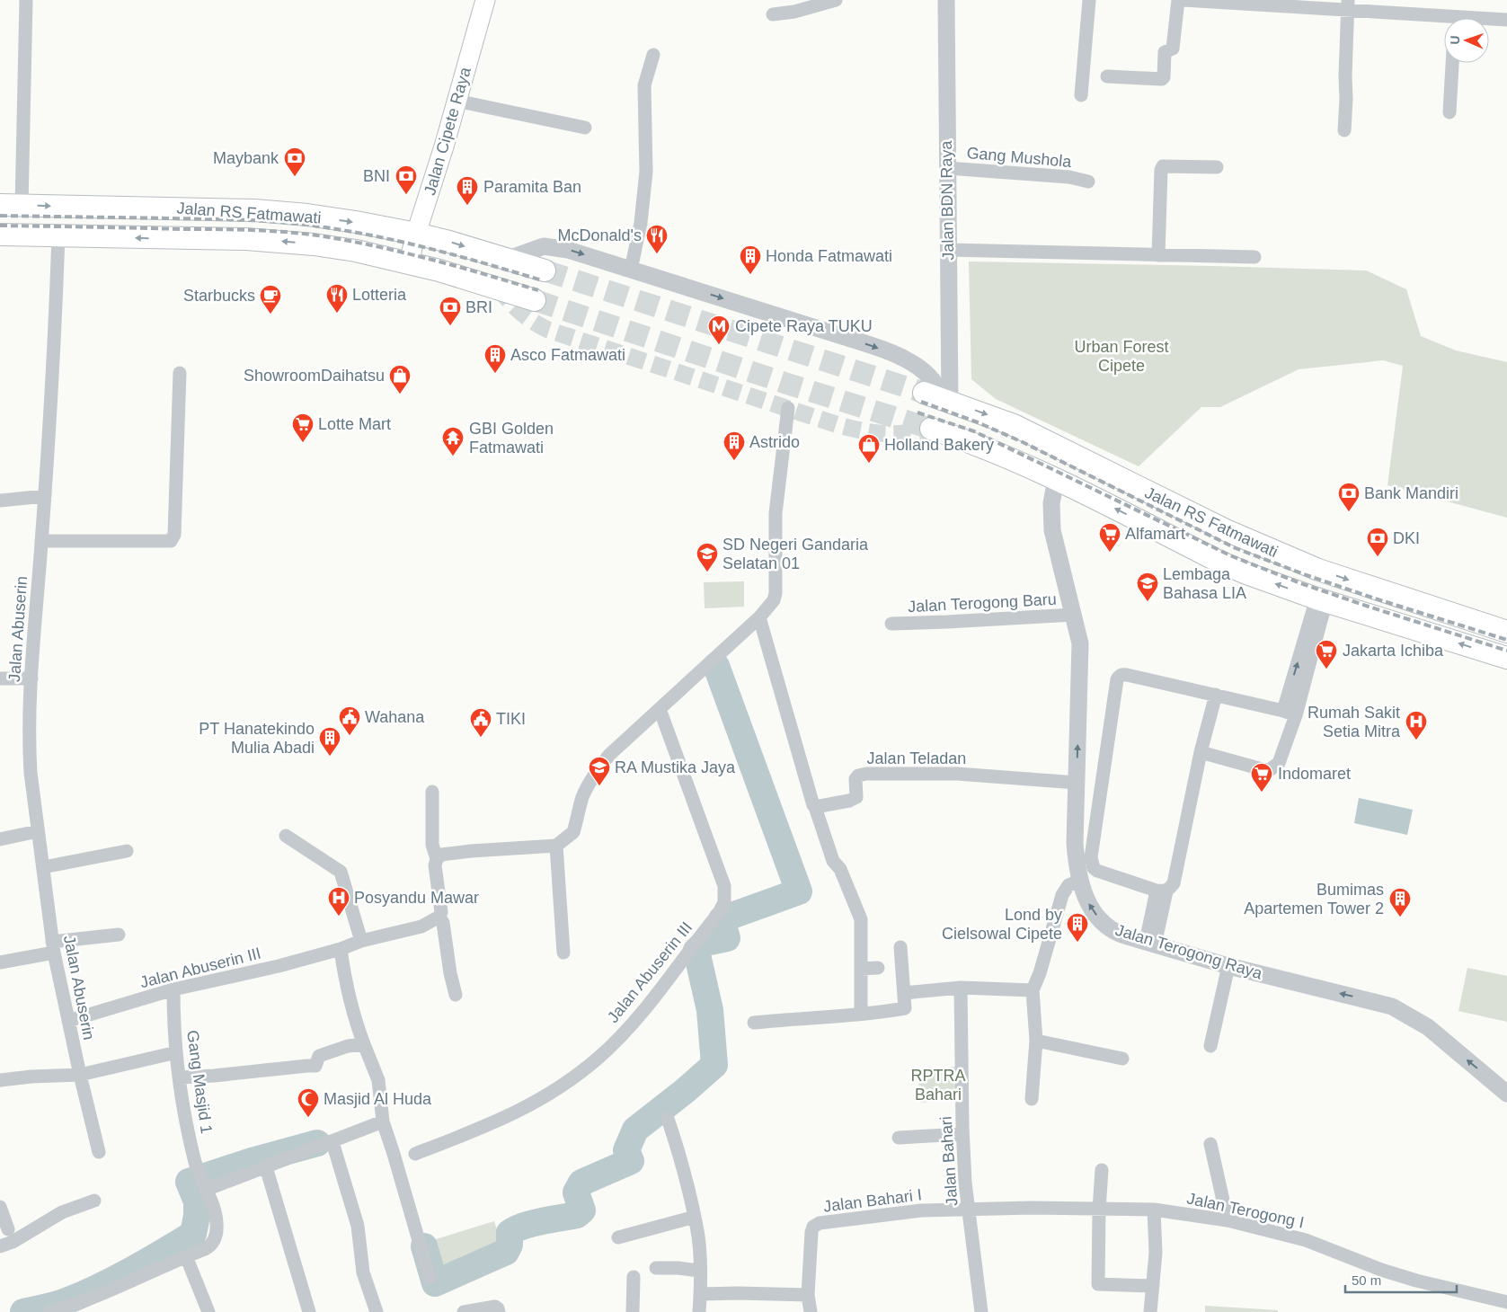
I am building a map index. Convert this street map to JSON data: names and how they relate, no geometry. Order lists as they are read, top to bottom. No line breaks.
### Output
{"streets":{"main road":["Jalan Cipete Raya","Jalan RS Fatmawati"],"street":["Gang Mushola","Jalan BDN Raya","Jalan Terogong Baru","Jalan Abuserin","Jalan Teladan","Jalan Terogong Raya","Jalan Abuserin III","Gang Masjid 1","Jalan Bahari","Jalan Bahari I","Jalan Terogong I"]},"crossings":[["Jalan Cipete Raya","Jalan RS Fatmawati"],["Gang Mushola","Jalan BDN Raya"],["Jalan BDN Raya","Jalan RS Fatmawati"],["Jalan RS Fatmawati","Jalan Abuserin"],["Jalan RS Fatmawati","Jalan Terogong Raya"],["Jalan Terogong Baru","Jalan Terogong Raya"],["Jalan Abuserin","Jalan Abuserin III"],["Jalan Teladan","Jalan Terogong Raya"],["Jalan Abuserin III","Gang Masjid 1"],["Jalan Bahari","Jalan Bahari I"],["Jalan Bahari","Jalan Terogong I"],["Jalan Bahari I","Jalan Terogong I"]],"one_way":["Jalan Terogong Raya"],"parks":["Urban Forest Cipete","RPTRA Bahari"],"places":{"bank":["Maybank","BNI","BRI","Bank Mandiri","DKI"],"building":["Paramita Ban","Honda Fatmawati","Asco Fatmawati","Astrido","PT Hanatekindo Mulia Abadi","Bumimas Apartemen Tower 2","Lond by Cielsowal Cipete"],"restaurant":["McDonald's","Lotteria"],"cafe":["Starbucks"],"metro station":["Cipete Raya TUKU"],"shop":["ShowroomDaihatsu","Holland Bakery"],"supermarket":["Lotte Mart","Alfamart","Jakarta Ichiba","Indomaret"],"temple":["GBI Golden Fatmawati"],"school or university":["SD Negeri Gandaria Selatan 01","Lembaga Bahasa LIA","RA Mustika Jaya"],"public building":["Wahana","TIKI"],"hospital":["Rumah Sakit Setia Mitra","Posyandu Mawar"],"mosque":["Masjid Al Huda"]},"scale_bar":"50 m","north":"left"}
